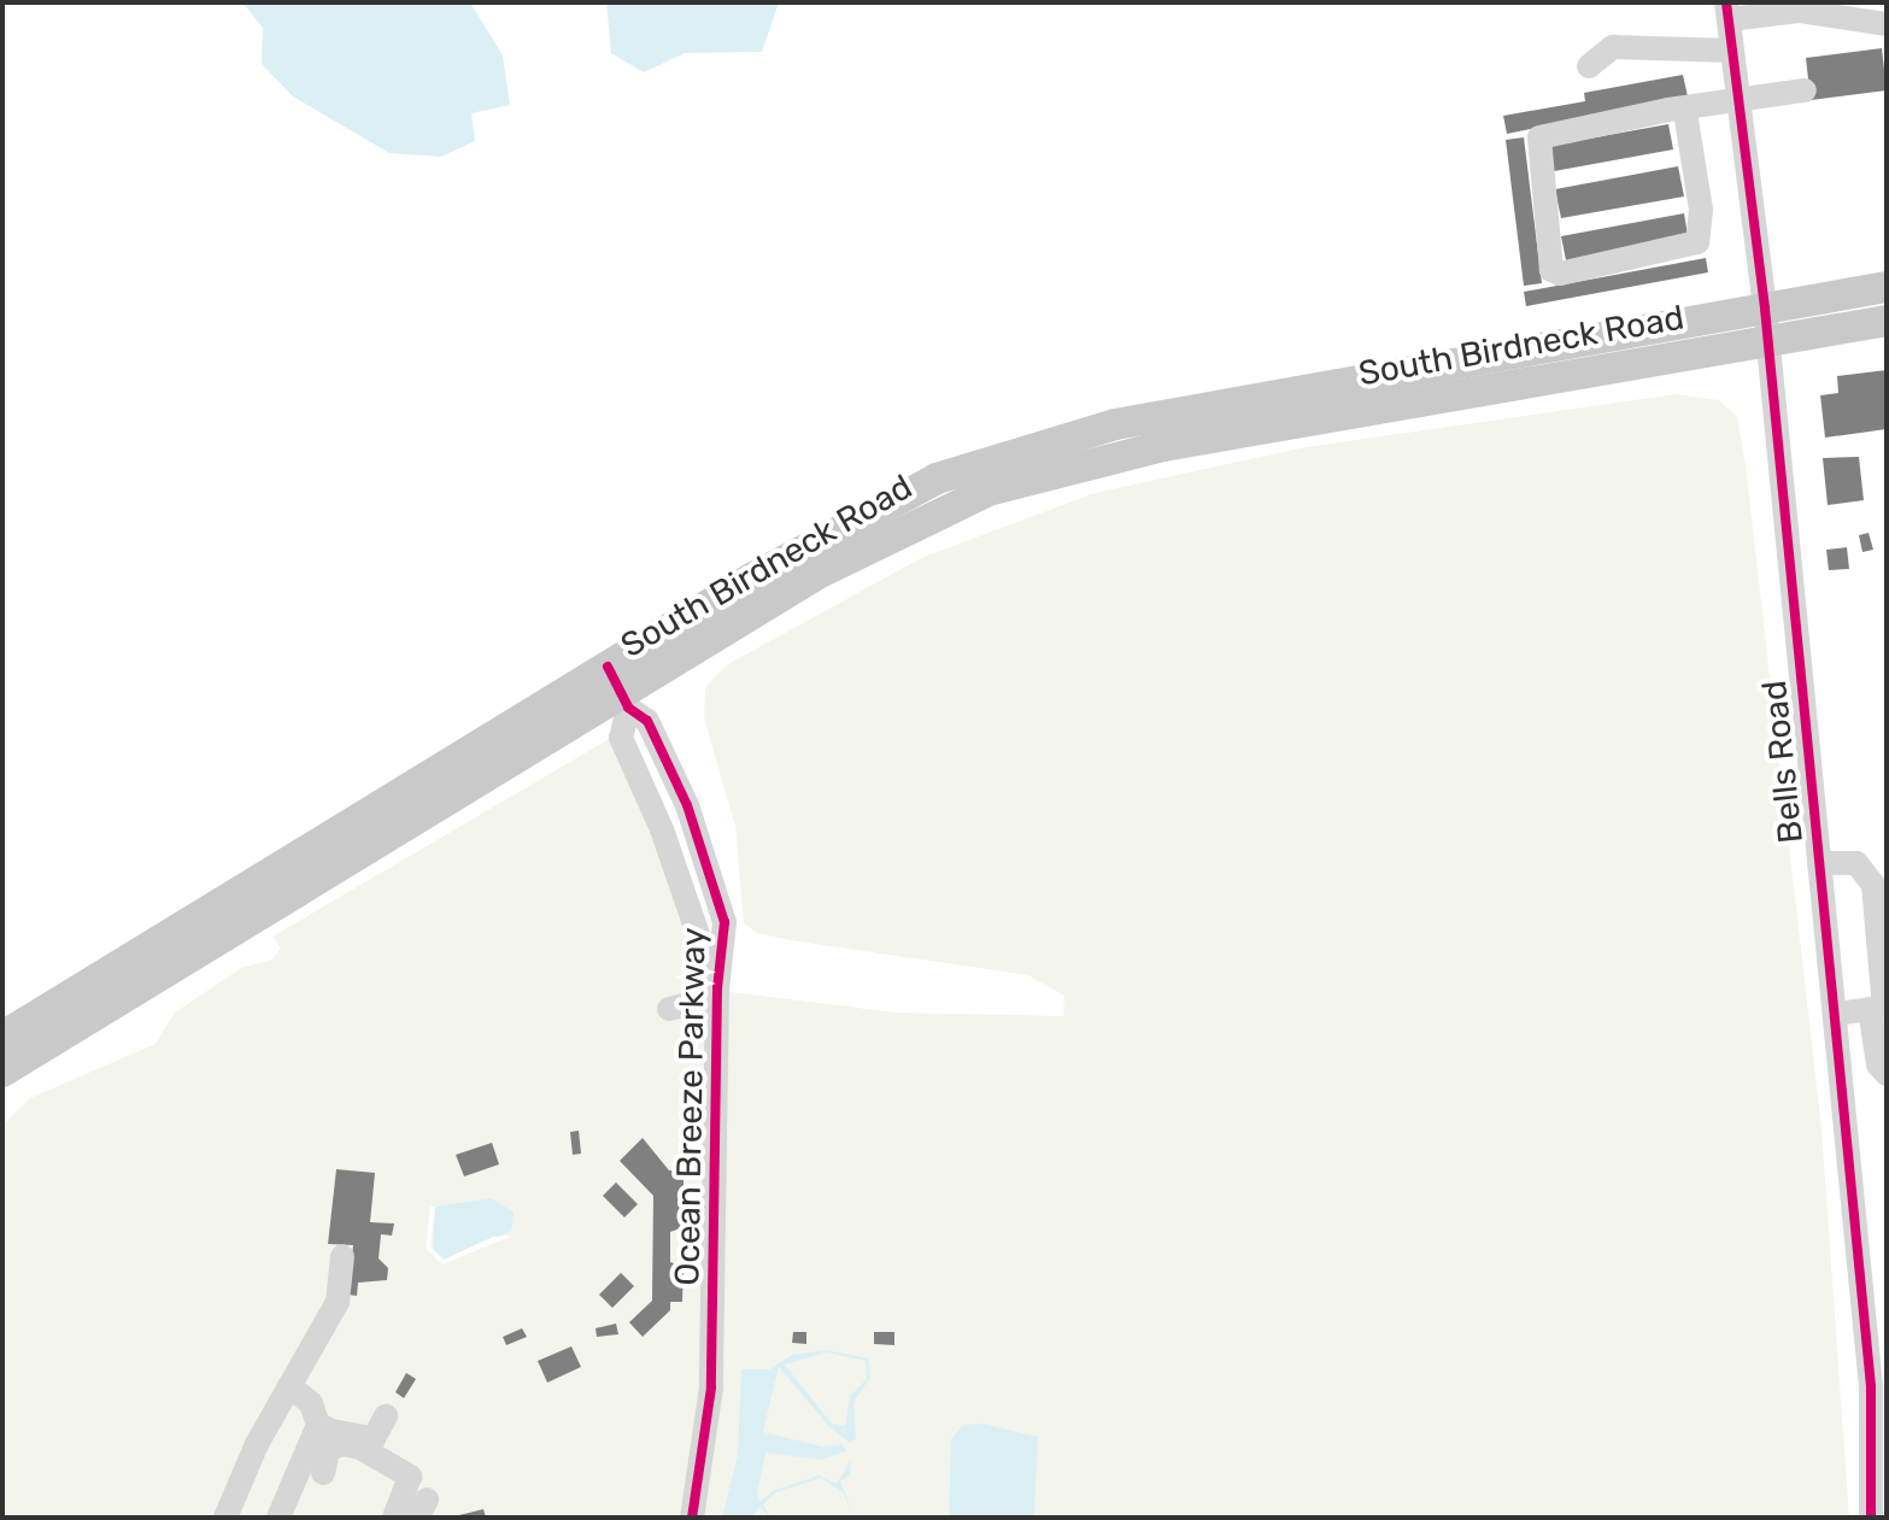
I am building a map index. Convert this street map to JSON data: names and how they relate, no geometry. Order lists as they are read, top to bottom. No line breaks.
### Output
{"streets":{"main road":["South Birdneck Road"],"street":["Bells Road","Ocean Breeze Parkway"]},"crossings":[["South Birdneck Road","Bells Road"],["South Birdneck Road","Ocean Breeze Parkway"]]}
